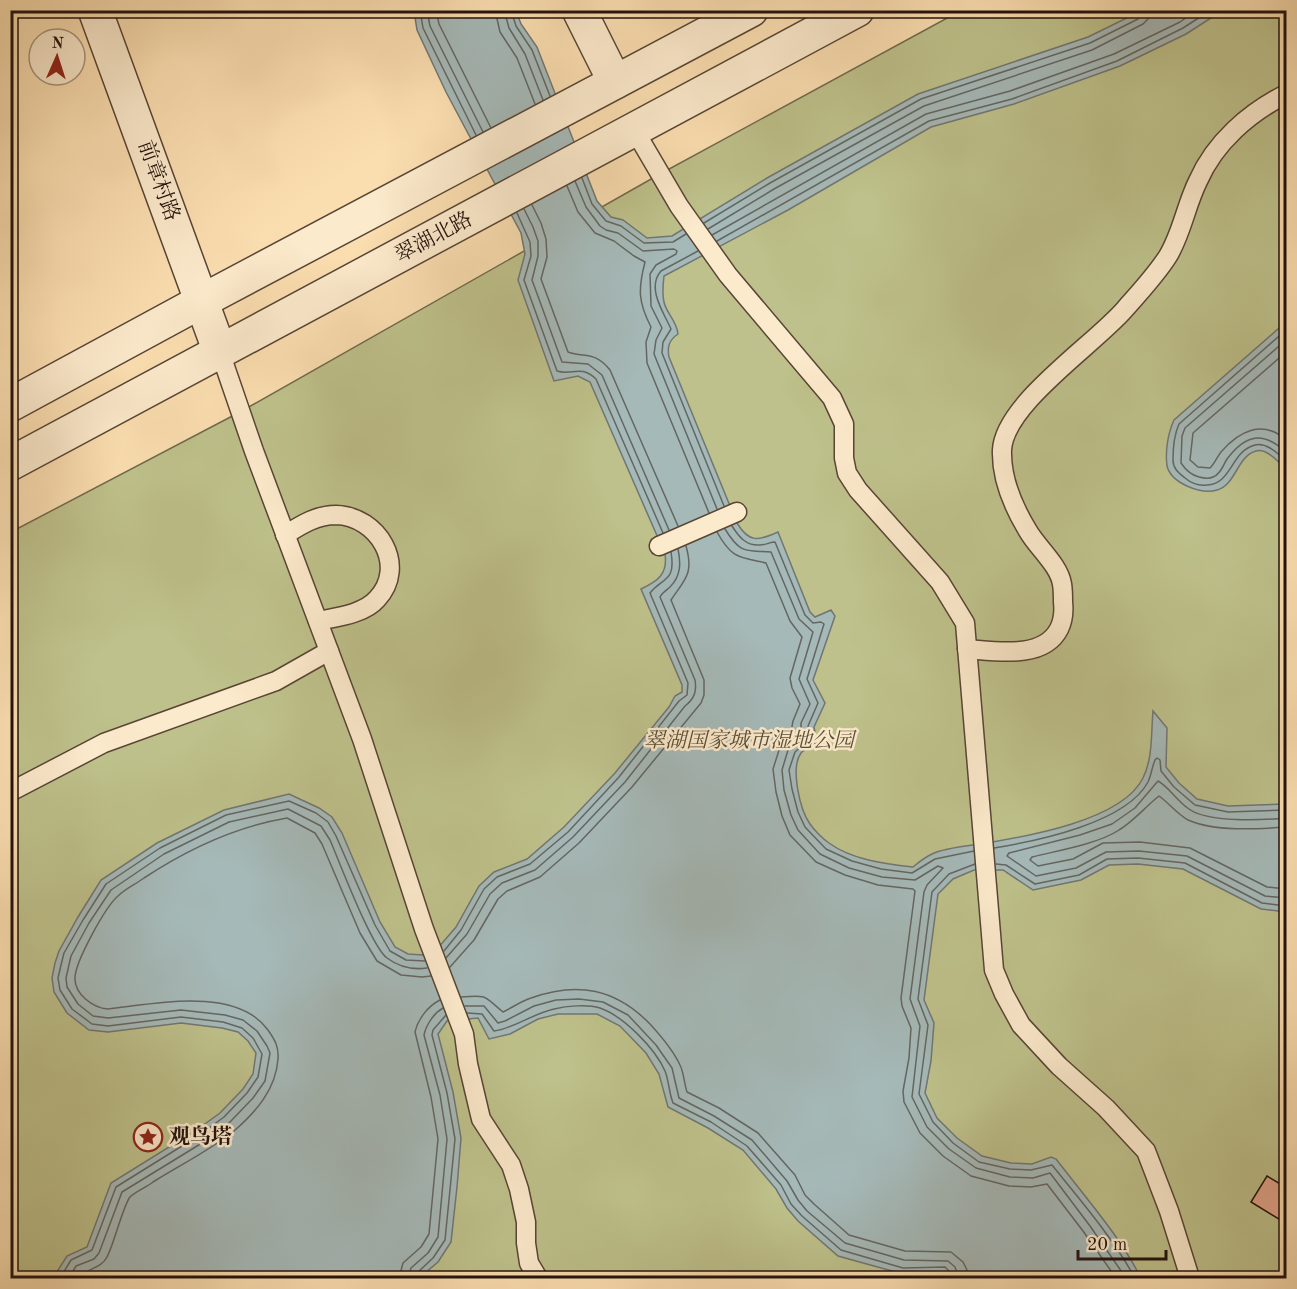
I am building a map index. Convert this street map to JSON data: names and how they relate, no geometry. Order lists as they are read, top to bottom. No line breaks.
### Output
{"streets":{"street":["前章村路","翠湖北路"]},"crossings":[["前章村路","翠湖北路"]],"parks":["翠湖国家城市湿地公园"],"places":{"place":["观鸟塔"]},"scale_bar":"20 m","north":"top"}
